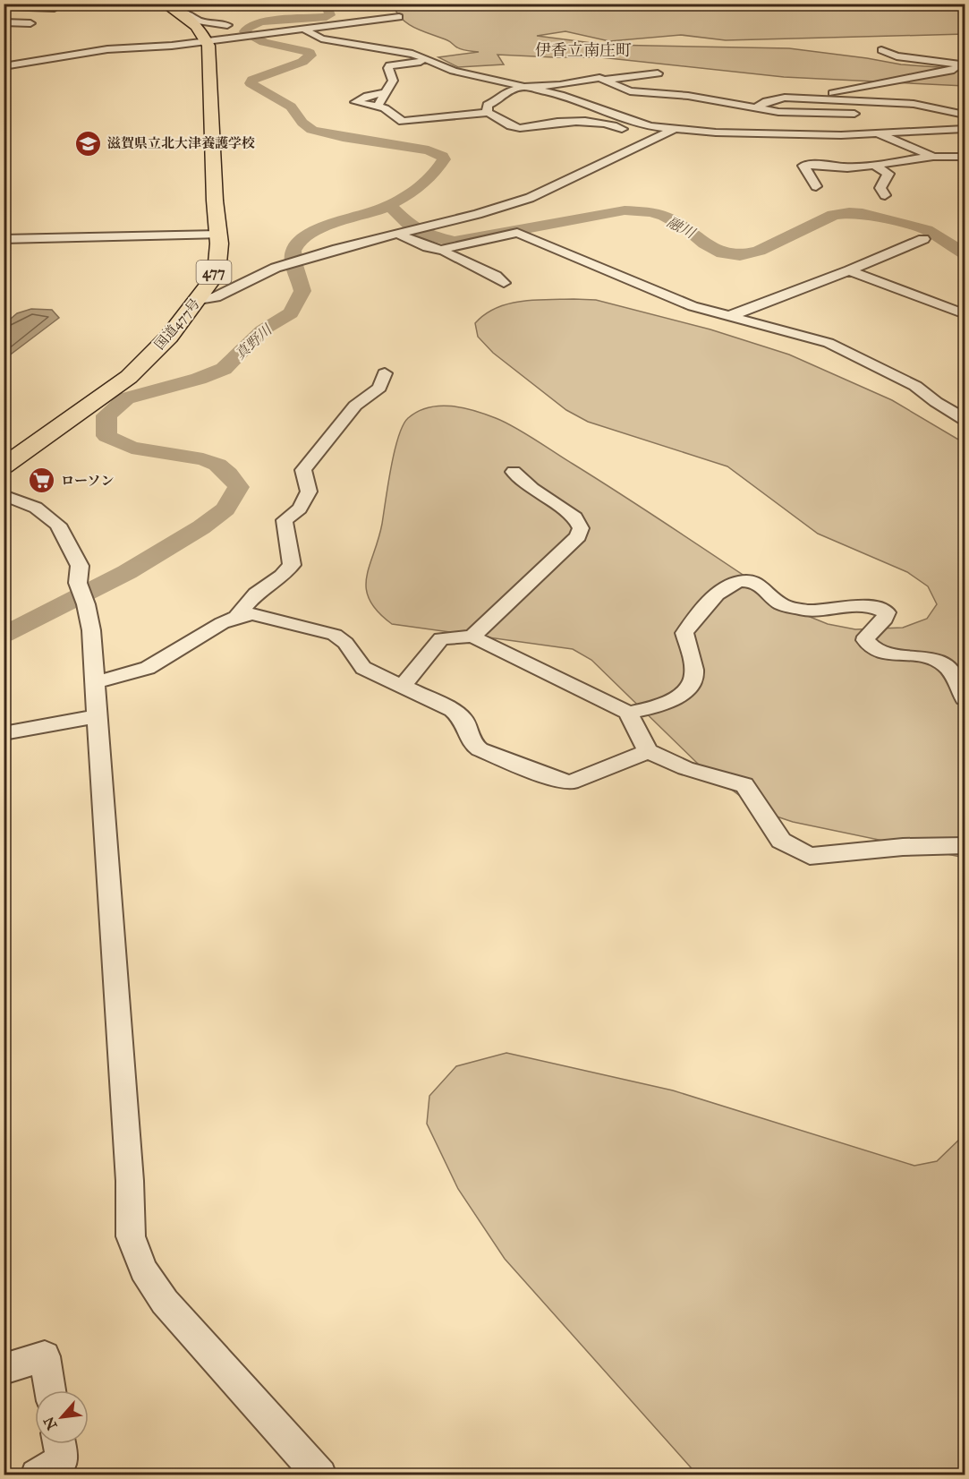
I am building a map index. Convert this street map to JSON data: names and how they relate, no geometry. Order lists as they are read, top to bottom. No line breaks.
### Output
{"streets":{"highway":["477","国道477号"]},"districts":["伊香立南庄町"],"water":["融川","真野川"],"places":{"school or university":["滋賀県立北大津養護学校"],"supermarket":["ローソン"]},"north":"bottom left"}
